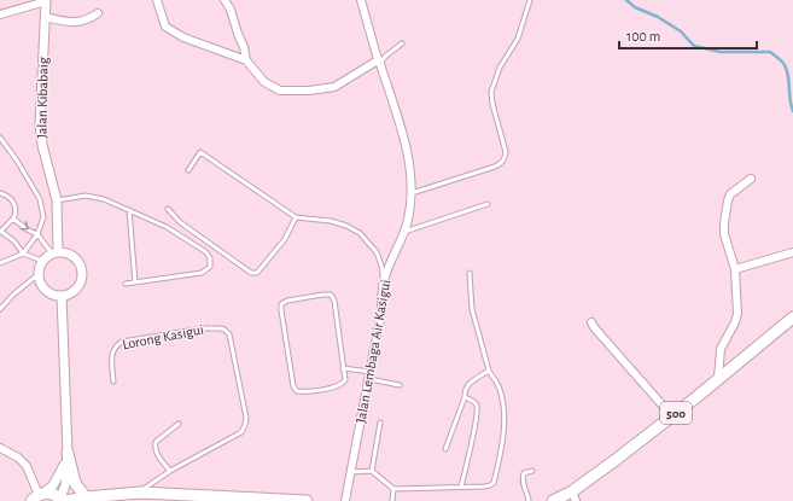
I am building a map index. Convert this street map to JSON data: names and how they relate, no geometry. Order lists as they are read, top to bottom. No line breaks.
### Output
{"streets":{"main road":["500"],"street":["Jalan Kibabaig","Jalan Lembaga Air Kasigui"],"lane":["Lorong Kasigui"]},"scale_bar":"100 m"}
